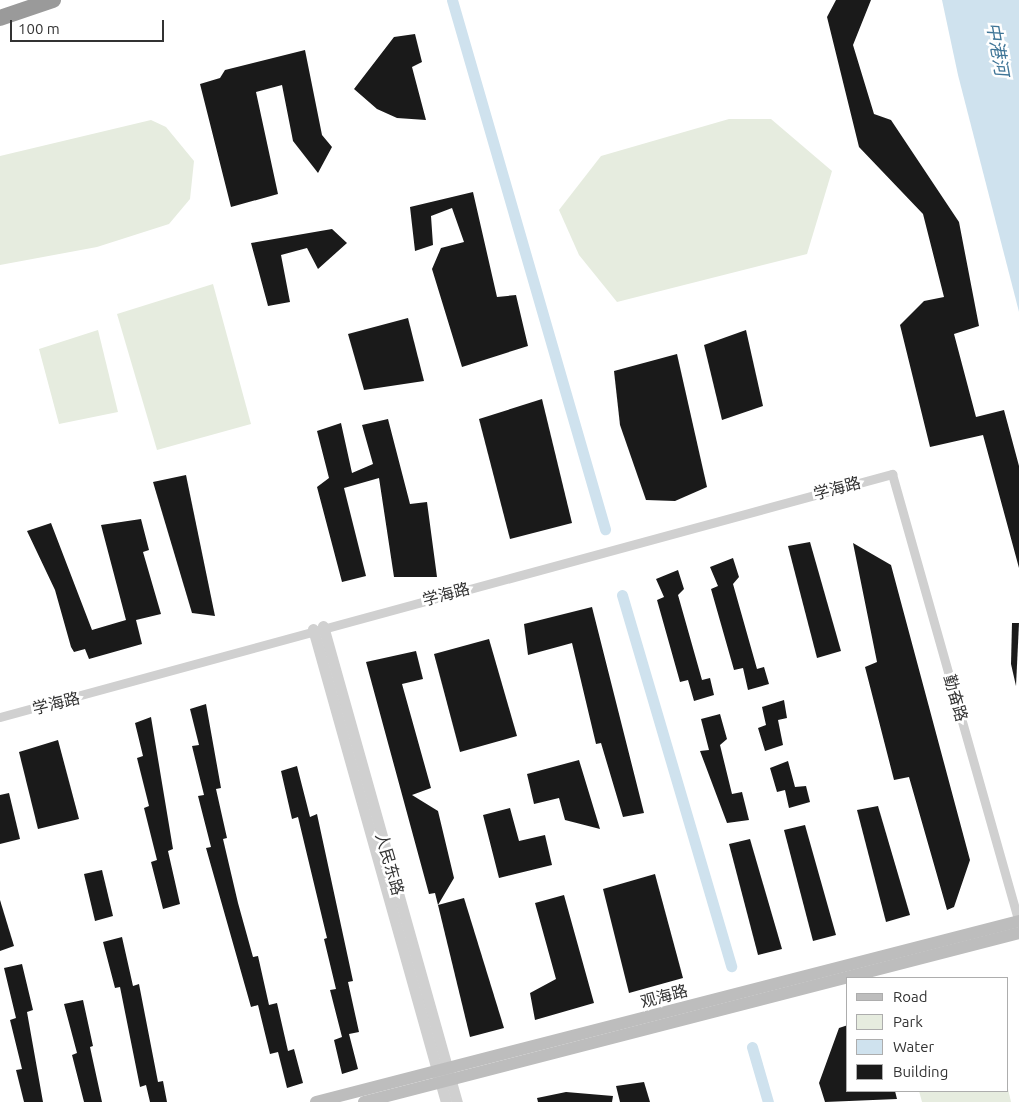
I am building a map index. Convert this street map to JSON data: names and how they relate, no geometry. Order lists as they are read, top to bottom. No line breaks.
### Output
{"streets":{"main road":["观海路"],"street":["学海路","勤奋路","人民东路"]},"crossings":[["学海路","勤奋路"],["学海路","人民东路"],["勤奋路","观海路"],["人民东路","观海路"]],"water":["中港河"],"legend":["Road","Park","Water","Building"],"scale_bar":"100 m"}
